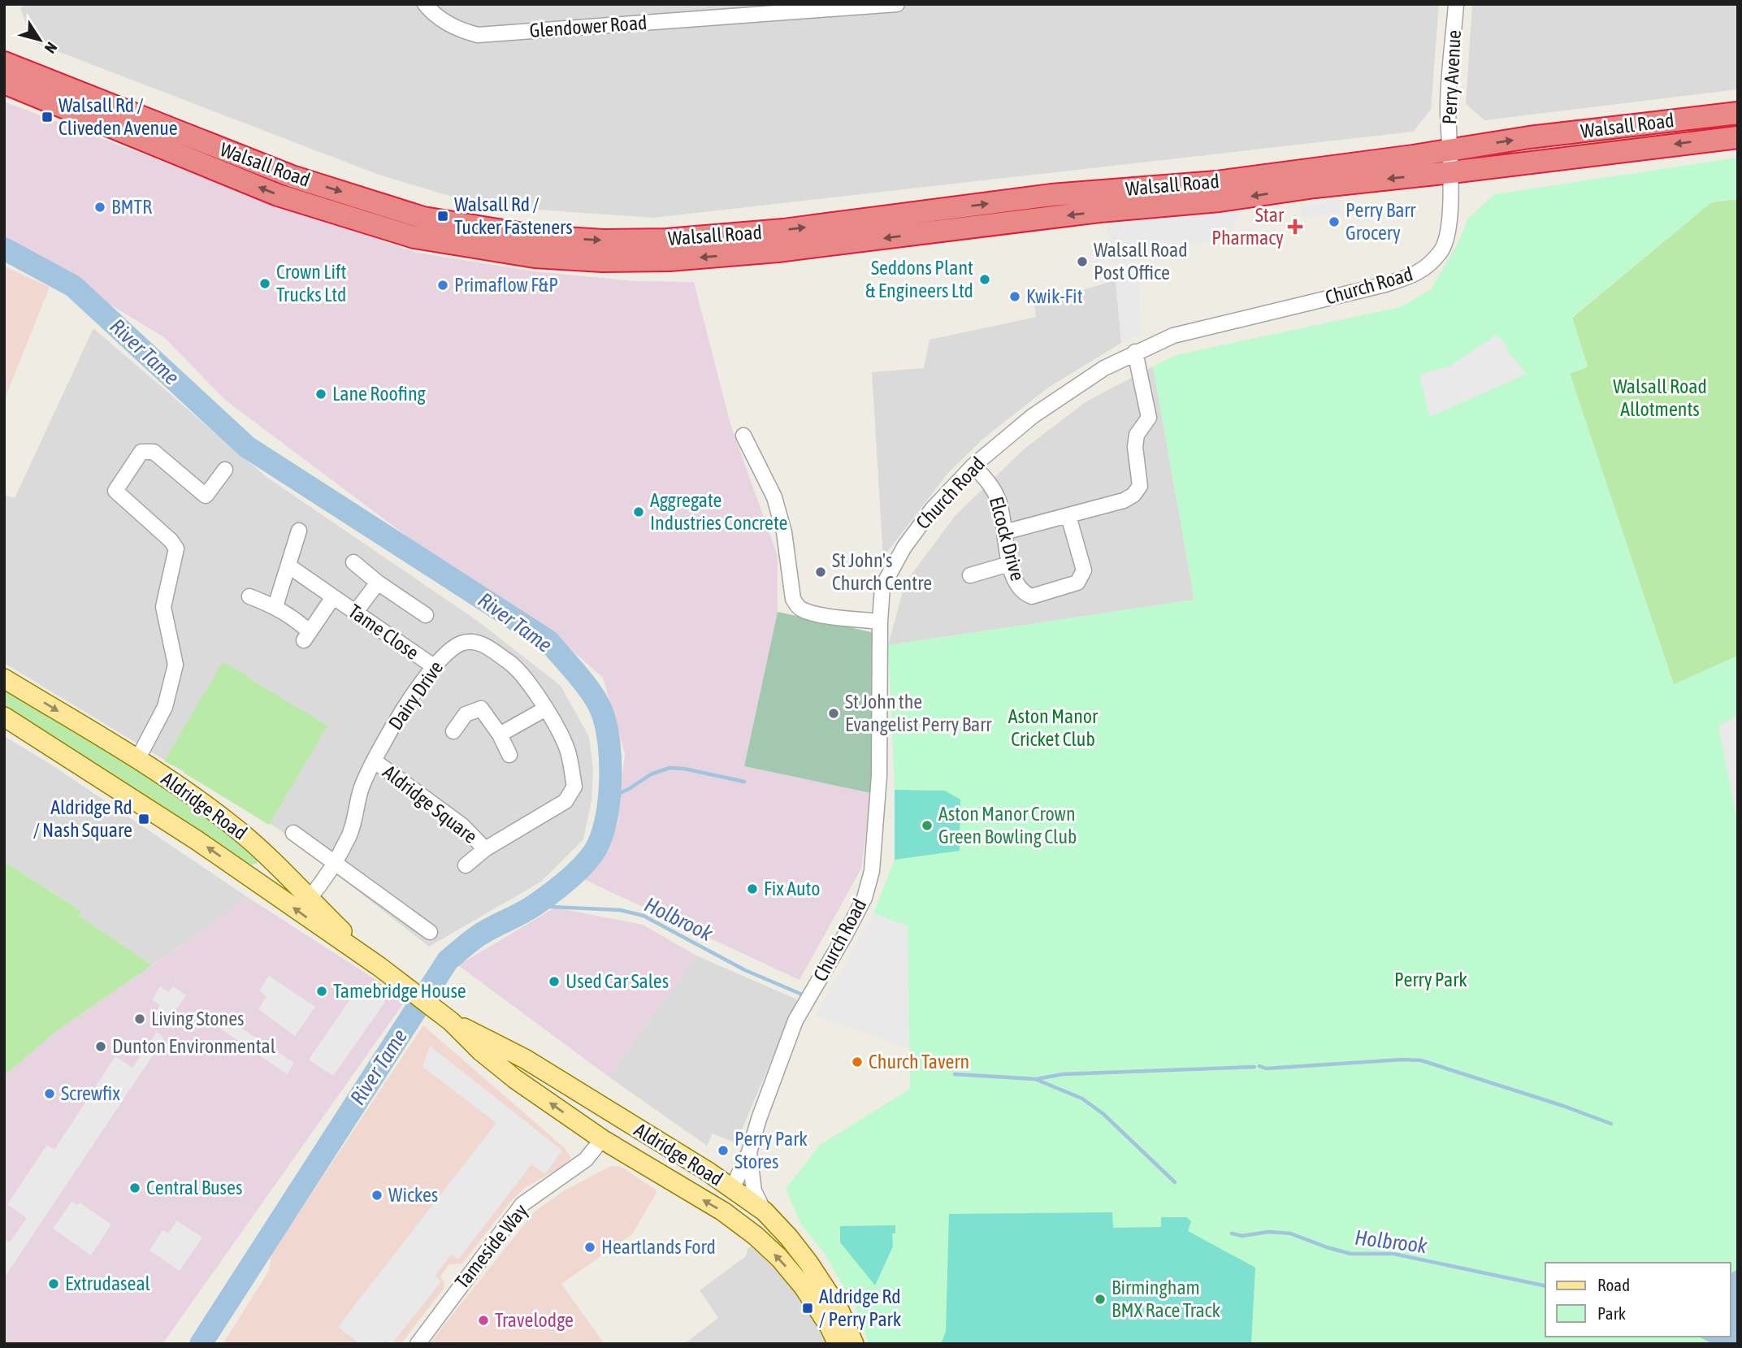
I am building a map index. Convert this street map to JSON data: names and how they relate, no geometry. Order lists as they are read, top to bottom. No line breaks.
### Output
{"streets":{"highway":["Walsall Road"],"main road":["Aldridge Road"],"street":["Glendower Road","Perry Avenue","Church Road","Elcock Drive","Tame Close","Dairy Drive","Aldridge Square","Tameside Way"]},"crossings":[["Perry Avenue","Walsall Road"],["Walsall Road","Church Road"],["Church Road","Elcock Drive"],["Church Road","Aldridge Road"],["Tame Close","Dairy Drive"],["Tame Close","Aldridge Square"],["Dairy Drive","Aldridge Square"],["Dairy Drive","Aldridge Road"],["Aldridge Road","Tameside Way"]],"water":["River Tame","Holbrook"],"parks":["Walsall Road Allotments","Aston Manor Cricket Club","Perry Park"],"places":{"transit":["Walsall Rd / Cliveden Avenue","Walsall Rd / Tucker Fasteners","Aldridge Rd / Nash Square","Aldridge Rd / Perry Park"],"other":["BMTR","Perry Barr Grocery","Walsall Road Post Office","Seddons Plant & Engineers Ltd","Crown Lift Trucks Ltd","Primaflow F&P","Kwik-Fit","Lane Roofing","Aggregate Industries Concrete","St John's Church Centre","St John the Evangelist Perry Barr","Aston Manor Crown Green Bowling Club","Fix Auto","Used Car Sales","Tamebridge House","Living Stones","Dunton Environmental","Church Tavern","Screwfix","Perry Park Stores","Central Buses","Wickes","Heartlands Ford","Extrudaseal","Birmingham BMX Race Track","Travelodge"],"health":["Star Pharmacy"]},"legend":["Road","Park"],"north":"bottom right"}
